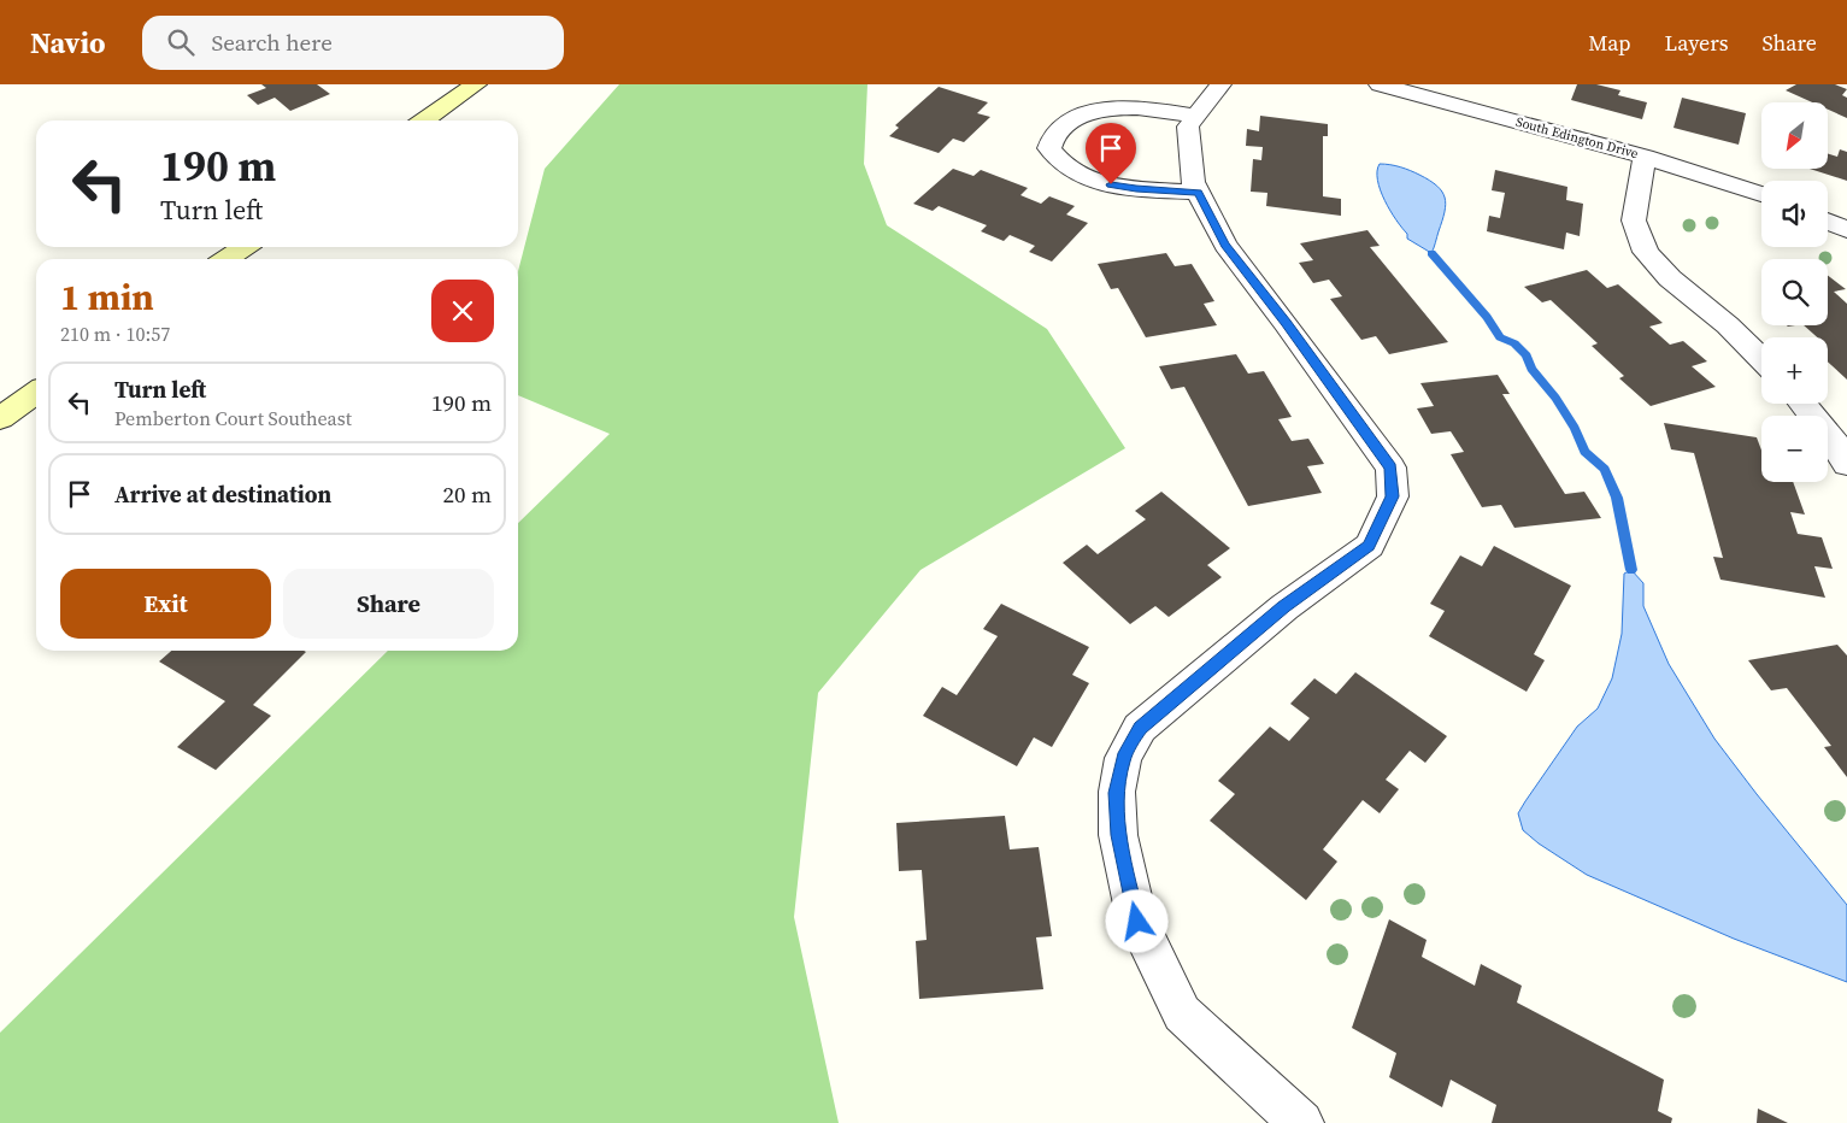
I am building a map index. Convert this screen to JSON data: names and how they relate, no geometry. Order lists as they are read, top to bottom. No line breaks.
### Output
{"streets":{"street":["South Edington Drive"]},"north":"bottom left","page":{"header":"Navio","search":"Search here","nav":["Map","Layers","Share"],"map_buttons":["+","−"],"turn":["190 m","Turn left"],"heading":["1 min","210 m · 10:57"],"list":[{"name":"Turn left","note":"Pemberton Court Southeast","value":"190 m"},{"name":"Arrive at destination","value":"20 m"}],"buttons":["Exit","Share"]}}
